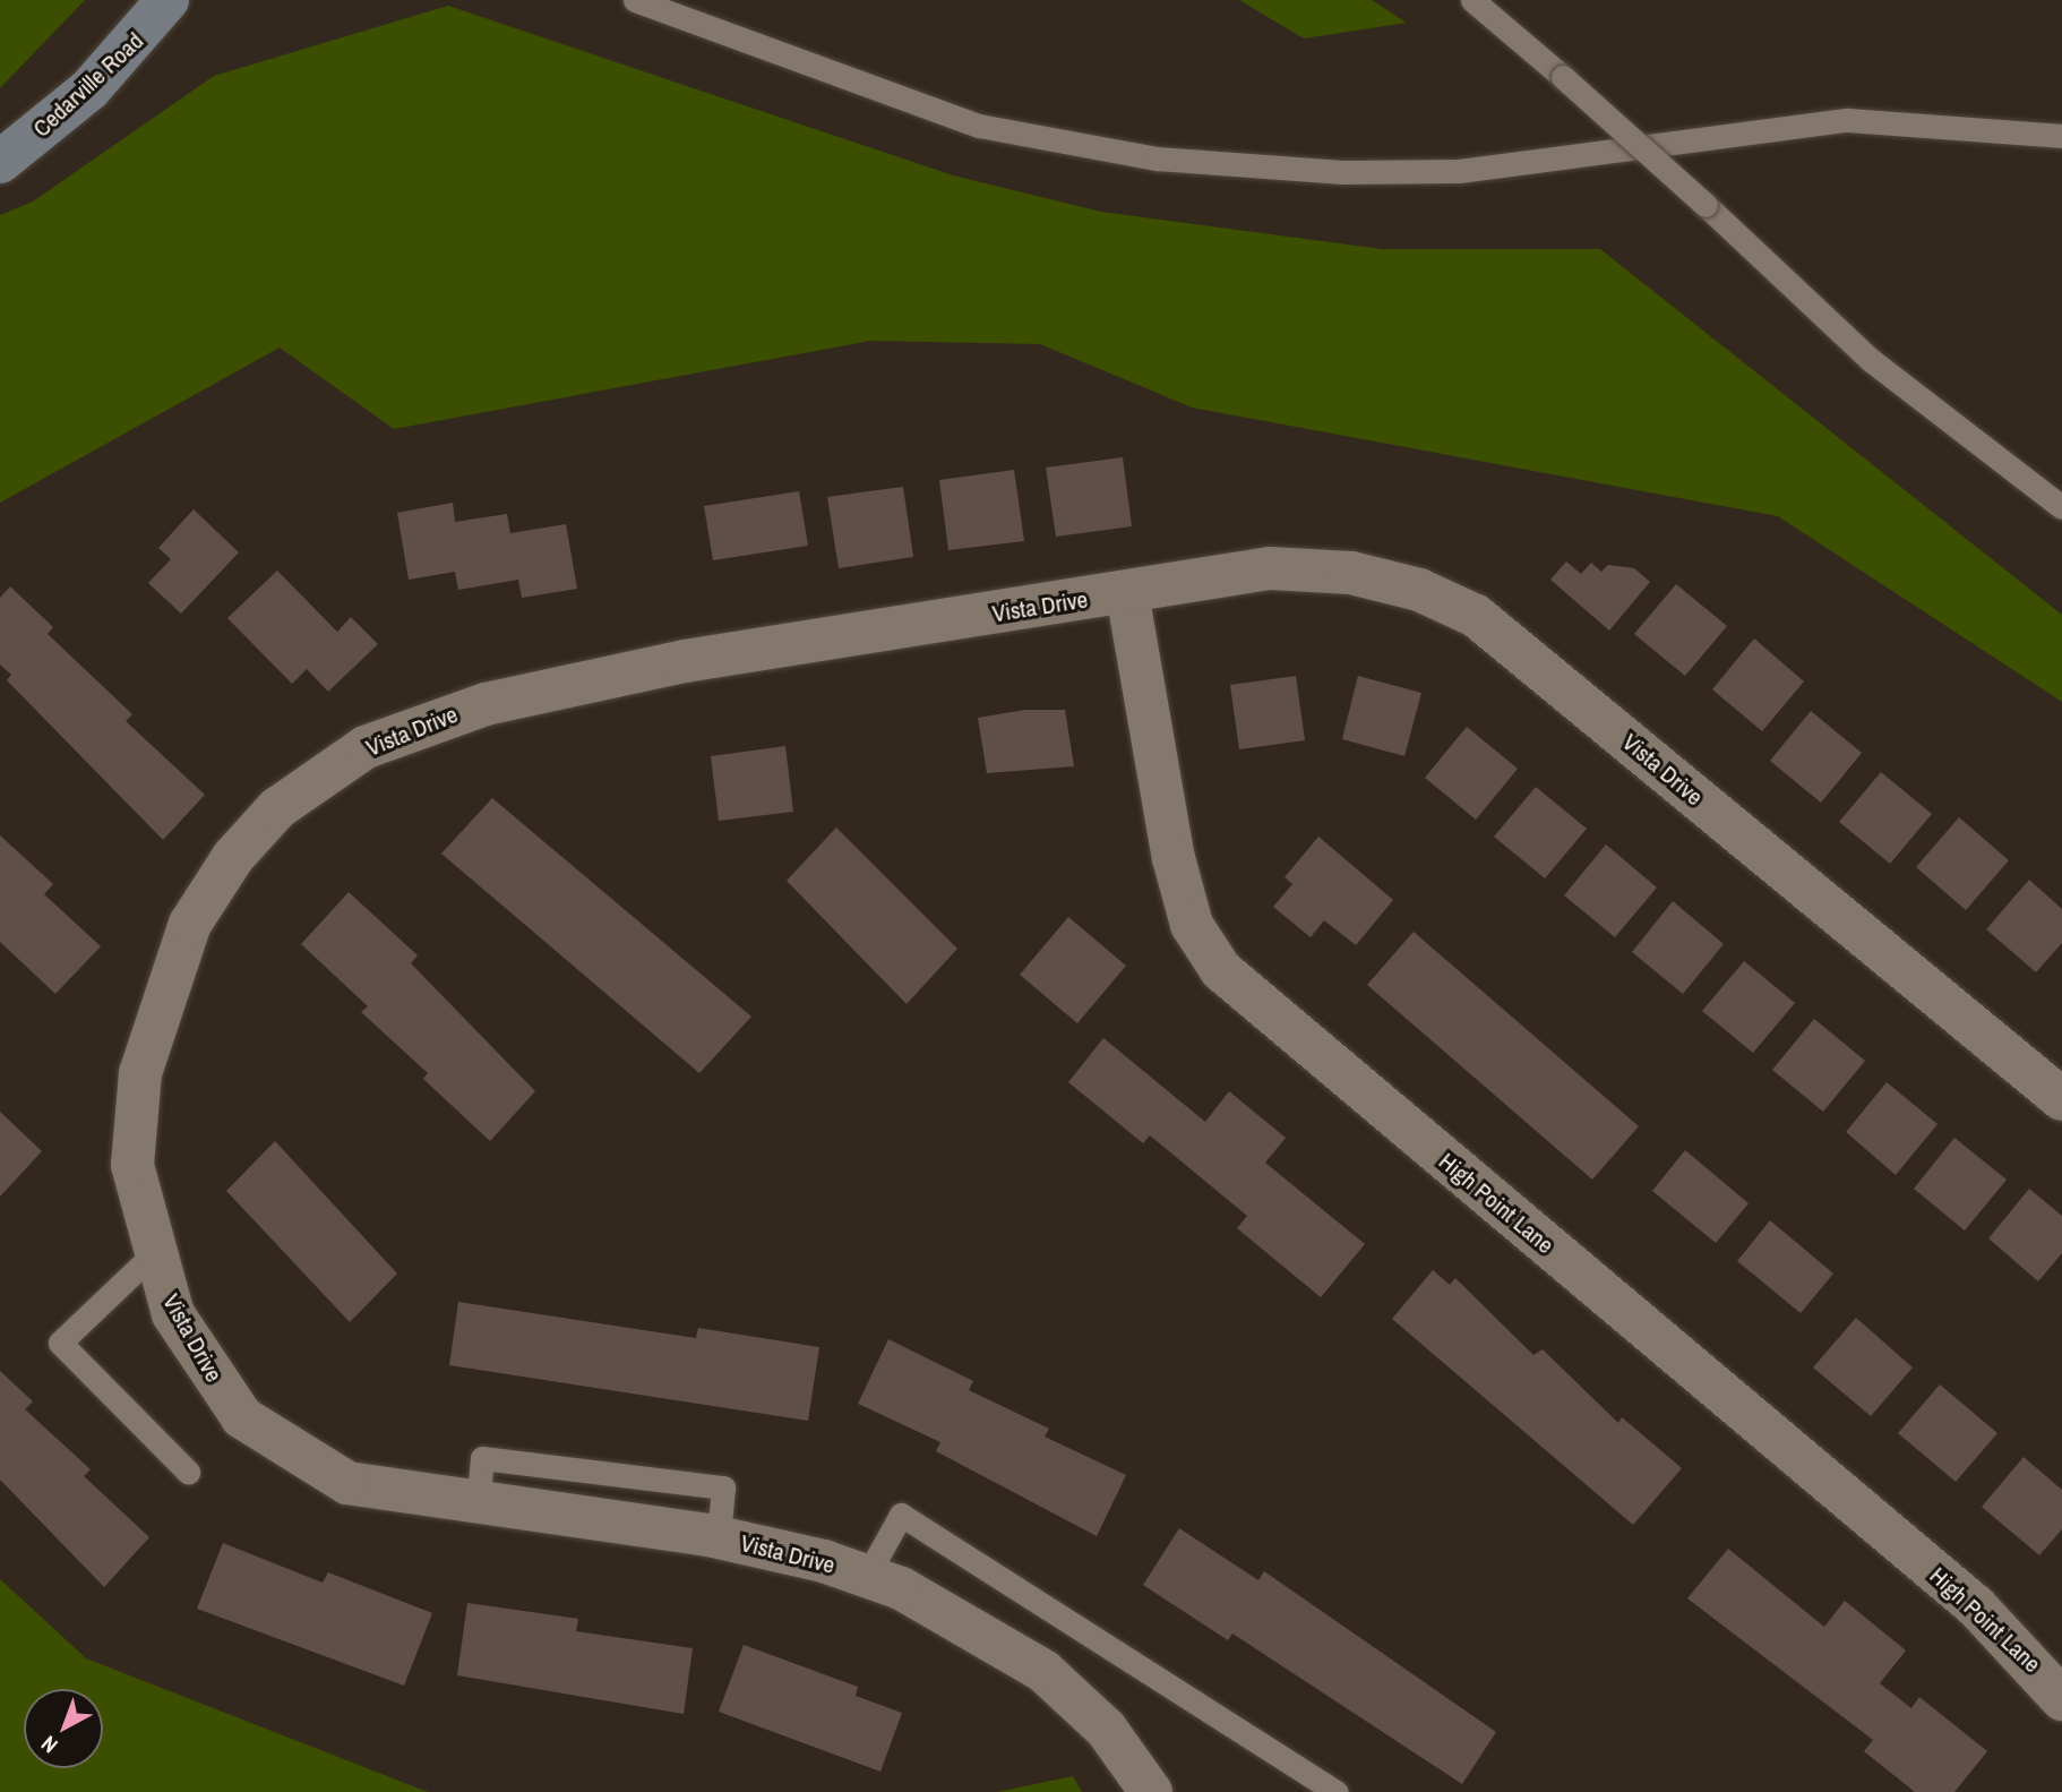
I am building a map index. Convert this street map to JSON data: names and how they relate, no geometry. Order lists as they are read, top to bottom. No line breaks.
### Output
{"streets":{"main road":["Cedarville Road"],"street":["Vista Drive","High Point Lane"]},"crossings":[["Vista Drive","High Point Lane"]],"north":"bottom left"}
